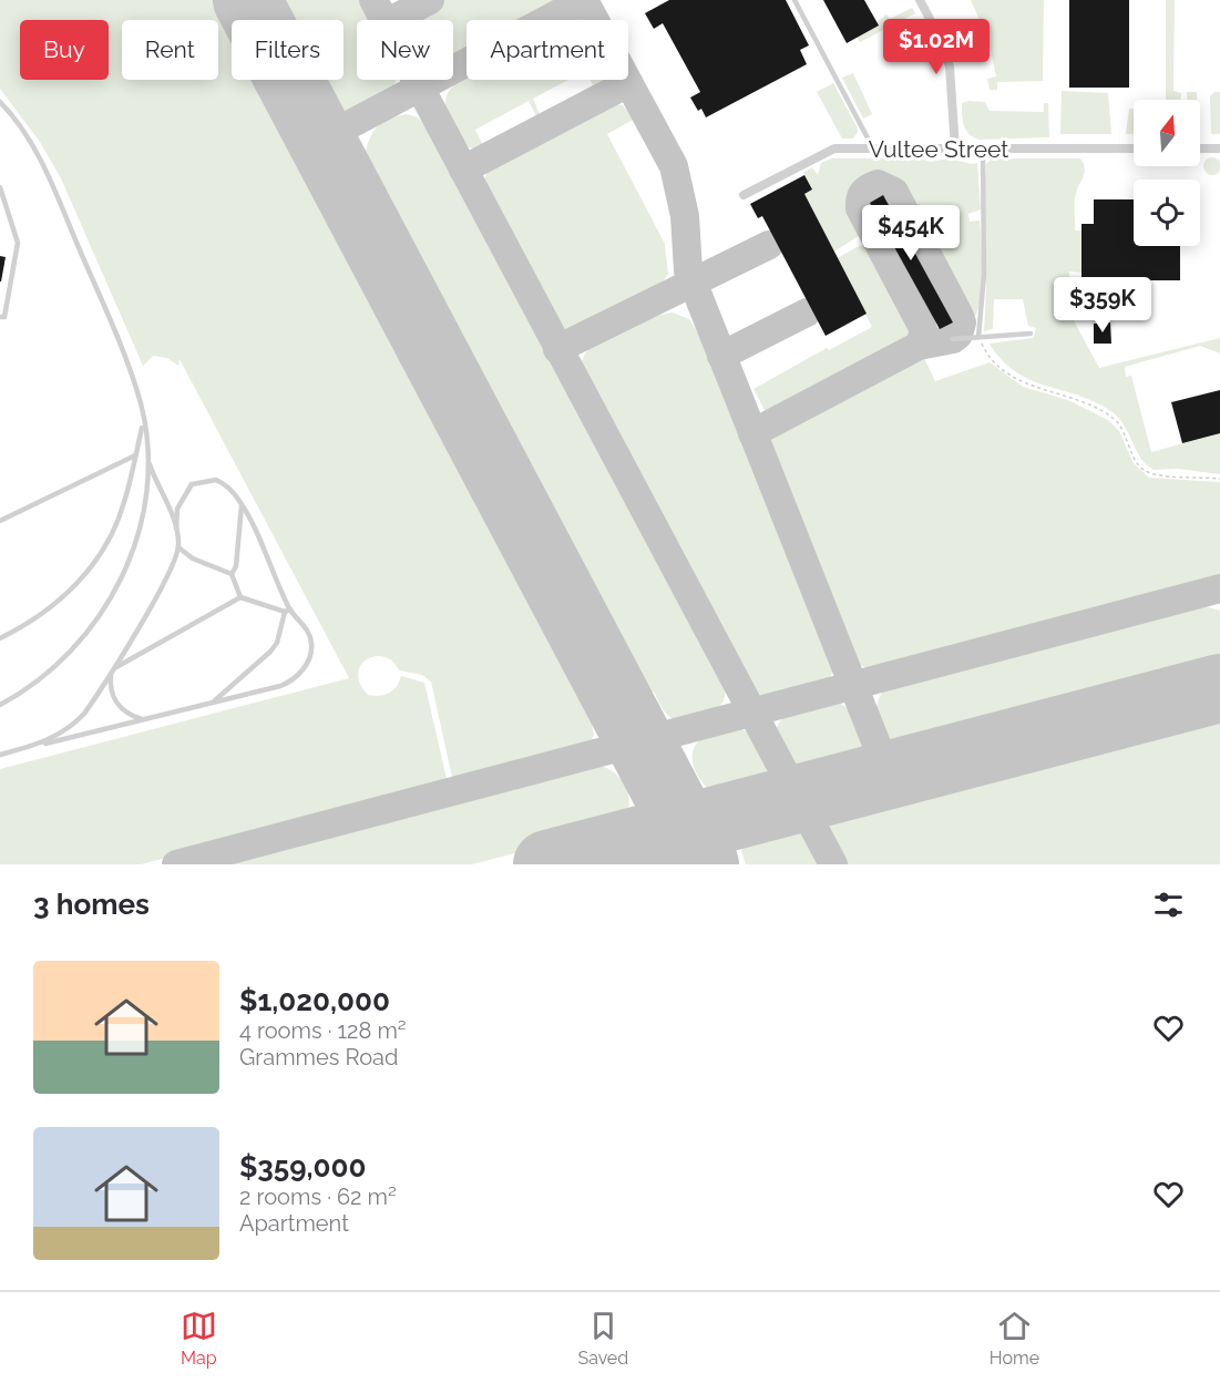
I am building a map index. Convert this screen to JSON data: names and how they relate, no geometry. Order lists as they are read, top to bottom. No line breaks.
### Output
{"streets":{"street":["Vultee Street"]},"north":"top","page":{"price":["$1.02M","$454K","$359K"],"chip":["Buy","Rent","Filters","New","Apartment"],"heading":"3 homes","list":[{"name":"$1,020,000","note":"4 rooms · 128 m² · Grammes Road"},{"name":"$359,000","note":"2 rooms · 62 m² · Apartment"}],"tabs":["Map","Saved","Home"]}}
